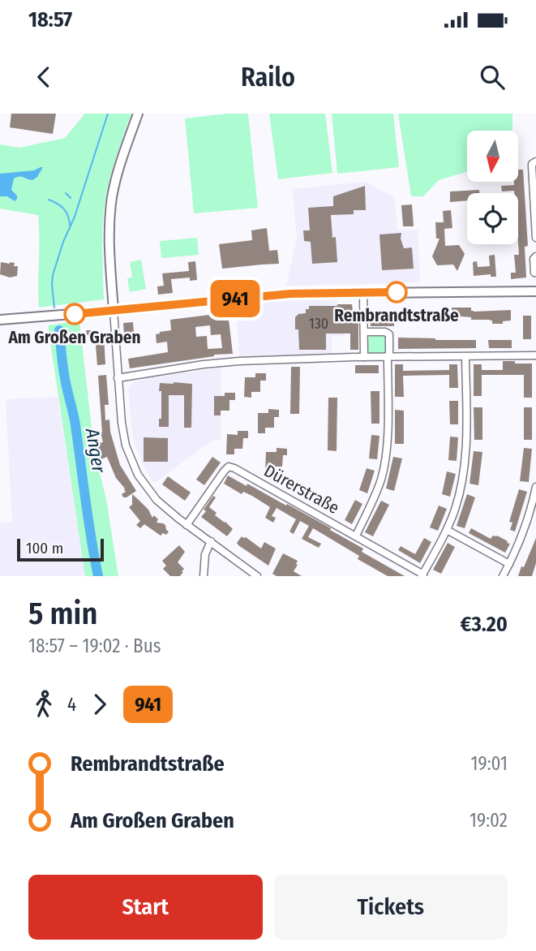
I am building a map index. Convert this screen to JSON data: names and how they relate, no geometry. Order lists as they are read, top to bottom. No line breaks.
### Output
{"streets":{"street":["Dürerstraße"]},"water":["Anger"],"places":["Rembrandtstraße","Am Großen Graben"],"lines":["bus line 941"],"house_numbers":["130"],"scale_bar":"100 m","north":"bottom","page":{"status":"18:57","header":"Railo","on_map":"941","scale":"100 m","heading":["5 min","18:57 – 19:02 · Bus","€3.20"],"legs":["4","941"],"list":[{"name":"Rembrandtstraße","value":"19:01"},{"name":"Am Großen Graben","value":"19:02"}],"buttons":["Start","Tickets"]}}
